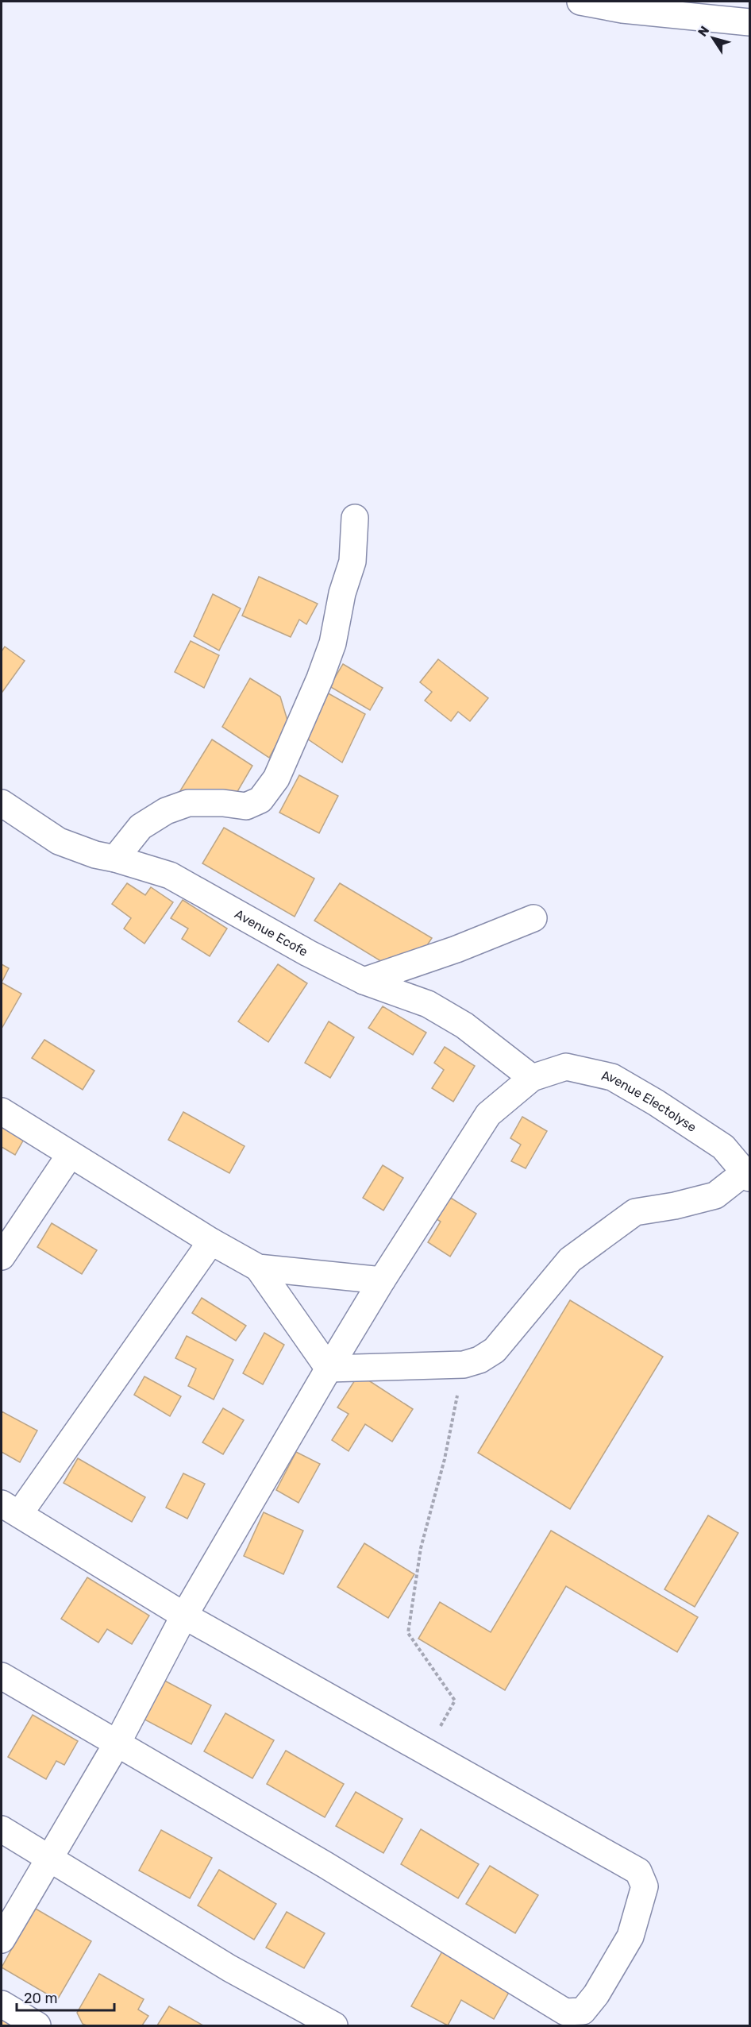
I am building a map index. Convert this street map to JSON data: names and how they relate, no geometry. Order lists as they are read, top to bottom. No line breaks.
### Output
{"streets":{"street":["Avenue Ecofe","Avenue Electolyse"]},"crossings":[["Avenue Ecofe","Avenue Electolyse"]],"scale_bar":"20 m","north":"top left"}
